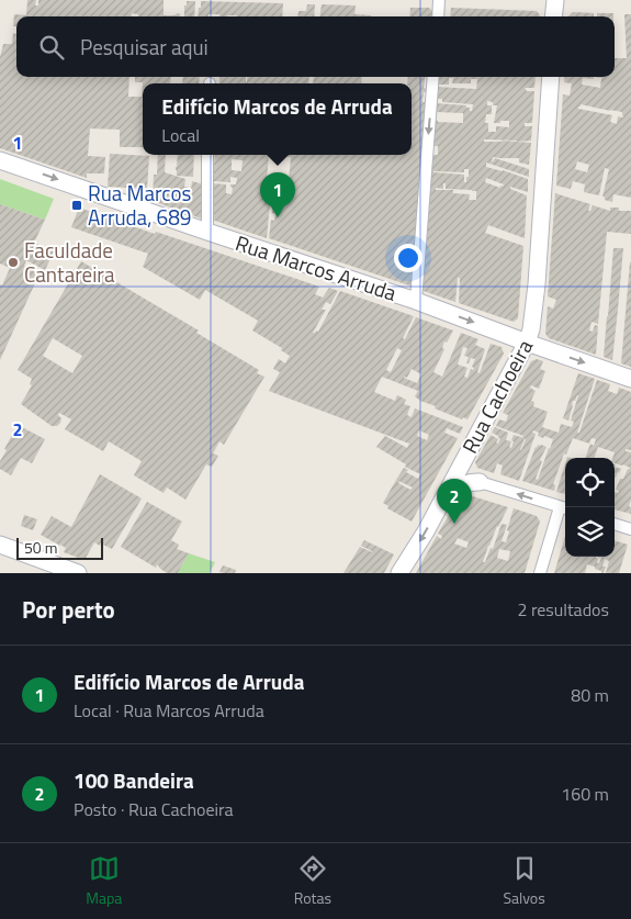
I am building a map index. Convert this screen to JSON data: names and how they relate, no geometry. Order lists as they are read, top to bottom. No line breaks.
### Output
{"streets":{"street":["Rua Marcos Arruda","Rua Cachoeira"]},"crossings":[["Rua Marcos Arruda","Rua Cachoeira"]],"one_way":["Rua Marcos Arruda"],"places":{"transit":["Rua Marcos Arruda, 689"],"other":["Faculdade Cantareira"]},"scale_bar":"50 m","page":{"search":"Pesquisar aqui","popup":["Edifício Marcos de Arruda","Local"],"pins":["1","2"],"scale":"50 m","heading":["Por perto","2 resultados"],"list":[{"mark":"1","name":"Edifício Marcos de Arruda","note":"Local · Rua Marcos Arruda","value":"80 m"},{"mark":"2","name":"100 Bandeira","note":"Posto · Rua Cachoeira","value":"160 m"}],"nav":["Mapa","Rotas","Salvos"]},"grid":{"rows":["1","2"]}}
